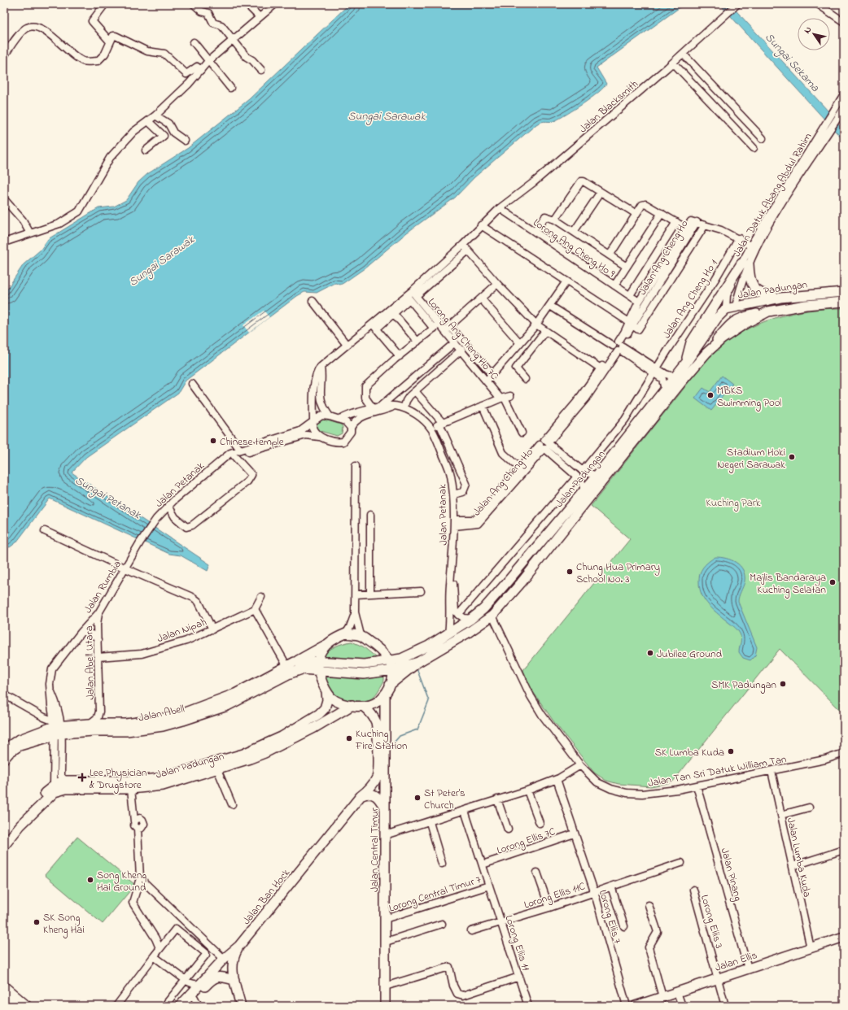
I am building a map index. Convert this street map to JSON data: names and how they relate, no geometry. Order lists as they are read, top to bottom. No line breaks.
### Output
{"streets":{"main road":["Jalan Padungan","Jalan Abell","Jalan Central Timur","Jalan Ban Hock","Jalan Ellis"],"street":["Jalan Blacksmith","Jalan Datuk Abang Abdul Rahim","Lorong Ang Cheng Ho 9","Jalan Ang Cheng Ho","Jalan Ang Cheng Ho 1","Lorong Ang Cheng Ho 7C","Jalan Petanak","Jalan Rumbia","Jalan Nipah","Jalan Abell Utara","Jalan Tan Sri Datuk William Tan","Lorong Ellis 7C","Jalan Lumba Kuda","Jalan Pinang","Lorong Central Timur 7","Lorong Ellis 11C","Lorong Ellis 7","Lorong Ellis 3","Lorong Ellis 11"]},"crossings":[["Jalan Blacksmith","Lorong Ang Cheng Ho 9"],["Jalan Blacksmith","Lorong Ang Cheng Ho 7C"],["Jalan Datuk Abang Abdul Rahim","Jalan Padungan"],["Lorong Ang Cheng Ho 9","Jalan Ang Cheng Ho"],["Jalan Ang Cheng Ho","Jalan Petanak"],["Jalan Padungan","Jalan Petanak"],["Jalan Padungan","Jalan Abell"],["Jalan Padungan","Jalan Tan Sri Datuk William Tan"],["Jalan Petanak","Jalan Rumbia"],["Jalan Rumbia","Jalan Abell Utara"],["Jalan Nipah","Jalan Abell Utara"],["Jalan Tan Sri Datuk William Tan","Jalan Lumba Kuda"],["Jalan Tan Sri Datuk William Tan","Jalan Pinang"],["Lorong Ellis 7C","Lorong Ellis 7"],["Lorong Ellis 7C","Lorong Ellis 11"],["Jalan Central Timur","Lorong Central Timur 7"],["Jalan Central Timur","Jalan Ban Hock"],["Jalan Lumba Kuda","Jalan Ellis"],["Jalan Pinang","Jalan Ellis"],["Lorong Central Timur 7","Lorong Ellis 11"],["Lorong Ellis 11C","Lorong Ellis 7"],["Lorong Ellis 11C","Lorong Ellis 11"],["Lorong Ellis 3","Jalan Ellis"]],"water":["Sungai Sekama","Sungai Sarawak","Sungai Petanak"],"parks":["Kuching Park"],"places":{"other":["MBKS Swimming Pool","Chinese temple","Stadium Hoki Negeri Sarawak","Chung Hua Primary School No. 3","Majlis Bandaraya Kuching Selatan","Jubilee Ground","SMK Padungan","Kuching Fire Station","SK Lumba Kuda","St Peter’s Church","Song Kheng Hai Ground","SK Song Kheng Hai"],"health":["Lee Physician & Drugstore"]},"north":"top left"}
